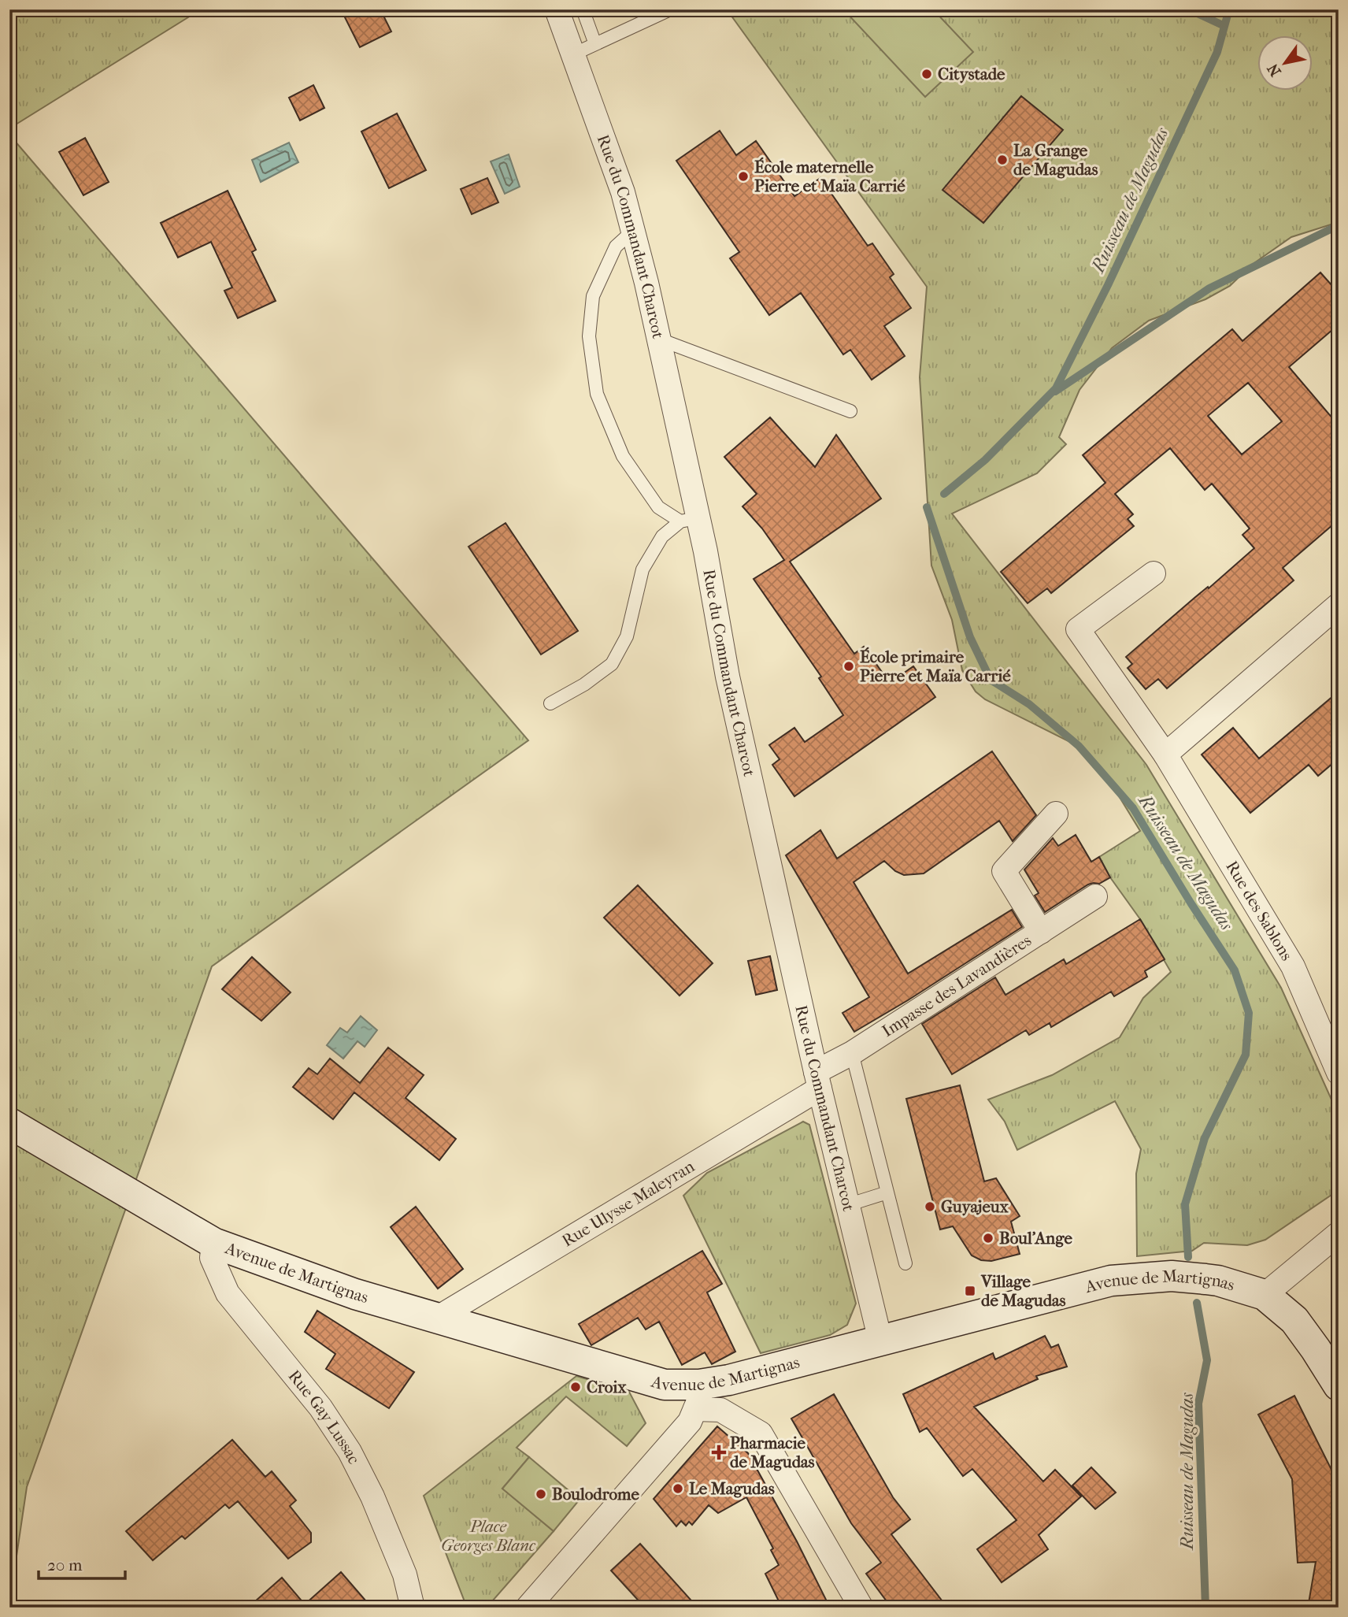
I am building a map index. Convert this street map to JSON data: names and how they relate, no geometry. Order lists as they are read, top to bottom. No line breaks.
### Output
{"streets":{"street":["Rue du Commandant Charcot","Rue des Sablons","Impasse des Lavandières","Rue Ulysse Maleyran","Avenue de Martignas","Rue Gay Lussac"]},"crossings":[["Rue du Commandant Charcot","Impasse des Lavandières"],["Rue du Commandant Charcot","Rue Ulysse Maleyran"],["Rue du Commandant Charcot","Avenue de Martignas"],["Impasse des Lavandières","Rue Ulysse Maleyran"],["Rue Ulysse Maleyran","Avenue de Martignas"],["Avenue de Martignas","Rue Gay Lussac"]],"water":["Ruisseau de Magudas"],"parks":["Place Georges Blanc"],"places":{"other":["Citystade","La Grange de Magudas","École maternelle Pierre et Maïa Carrié","École primaire Pierre et Maïa Carrié","Guyajeux","Boul'Ange","Croix","Le Magudas","Boulodrome"],"transit":["Village de Magudas"],"health":["Pharmacie de Magudas"]},"scale_bar":"20 m","north":"bottom left"}
